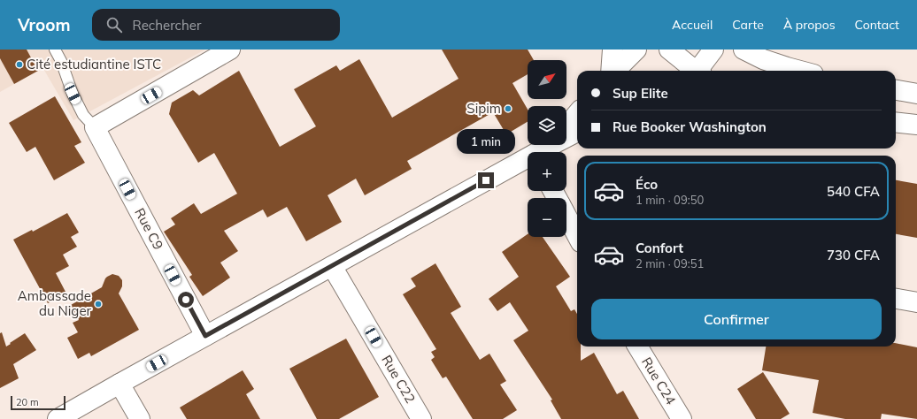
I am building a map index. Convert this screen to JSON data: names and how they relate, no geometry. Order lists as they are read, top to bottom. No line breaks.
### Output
{"streets":{"street":["Rue C9","Rue C22","Rue C24"]},"places":["Cité estudiantine ISTC","Sipim","Ambassade du Niger"],"scale_bar":"20 m","north":"top right","page":{"header":"Vroom","search":"Rechercher","nav":["Accueil","Carte","À propos","Contact"],"map_buttons":["+","−"],"banner":["Sup Elite","Rue Booker Washington"],"bubble":"1 min","list":[{"name":"Éco","note":"1 min · 09:50","value":"540 CFA"},{"name":"Confort","note":"2 min · 09:51","value":"730 CFA"}],"buttons":"Confirmer","scale":"20 m"}}
